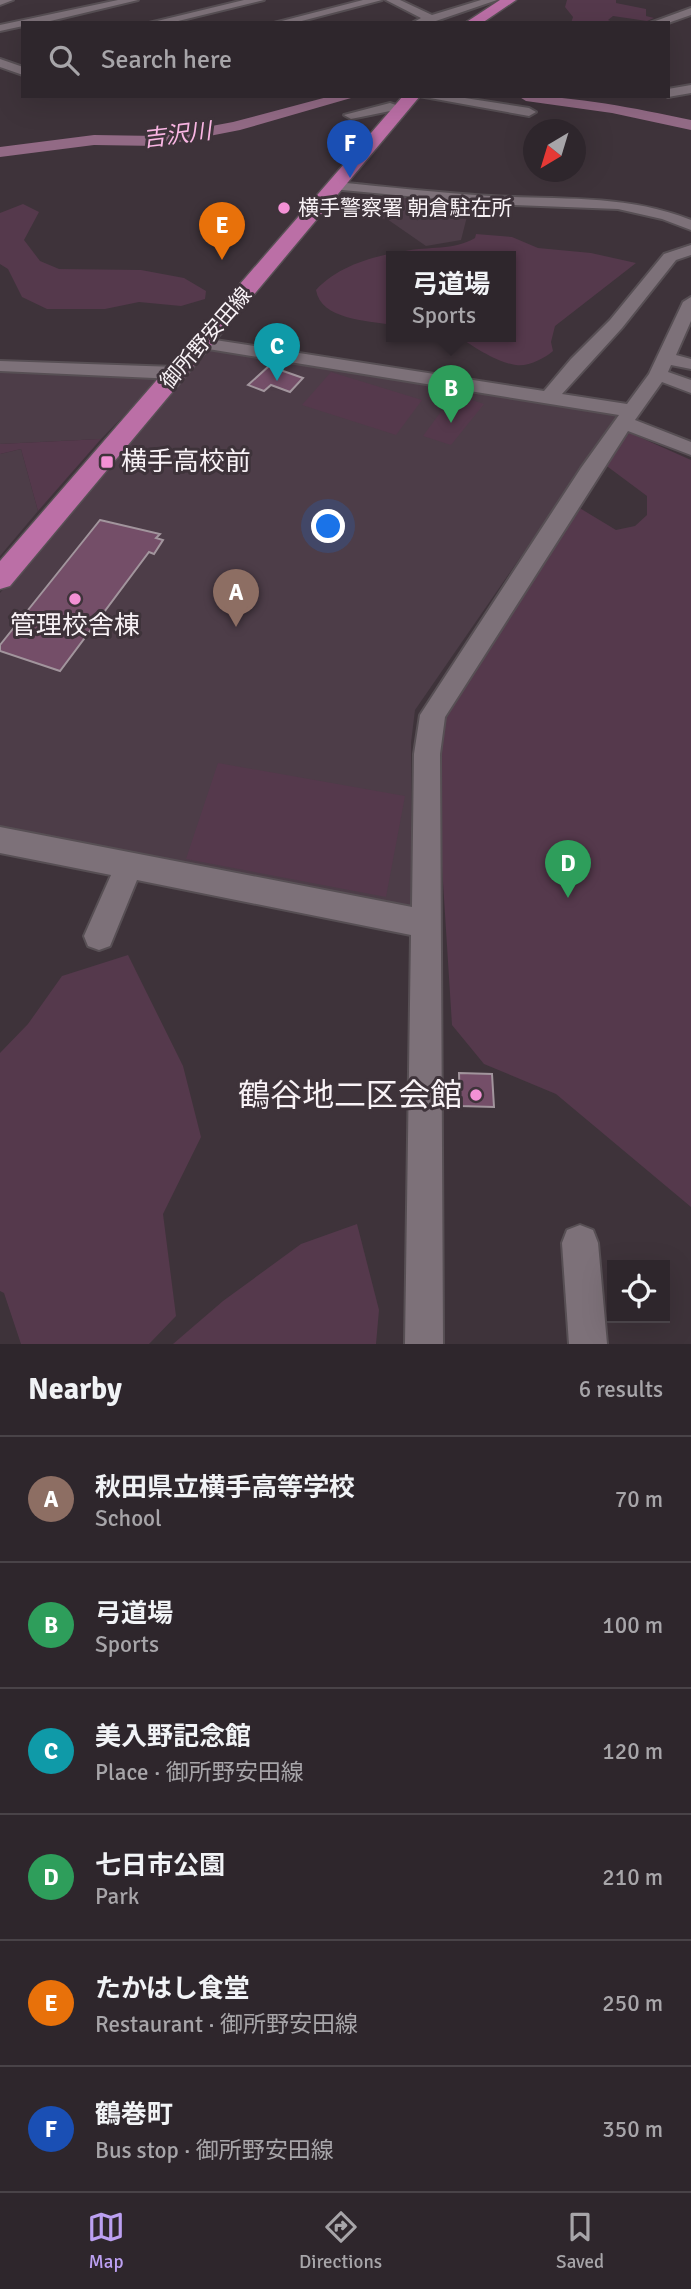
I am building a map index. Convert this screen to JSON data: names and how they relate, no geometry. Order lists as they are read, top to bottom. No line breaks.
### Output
{"streets":{"main road":["御所野安田線"]},"water":["吉沢川"],"places":{"other":["横手警察署 朝倉駐在所","管理校舎棟","鶴谷地二区会館"],"transit":["横手高校前"]},"north":"bottom left","page":{"search":"Search here","pins":["F","E","C","B","A","D"],"popup":["弓道場","Sports"],"heading":["Nearby","6 results"],"list":[{"mark":"A","name":"秋田県立横手高等学校","note":"School","value":"70 m"},{"mark":"B","name":"弓道場","note":"Sports","value":"100 m"},{"mark":"C","name":"美入野記念館","note":"Place · 御所野安田線","value":"120 m"},{"mark":"D","name":"七日市公園","note":"Park","value":"210 m"},{"mark":"E","name":"たかはし食堂","note":"Restaurant · 御所野安田線","value":"250 m"},{"mark":"F","name":"鶴巻町","note":"Bus stop · 御所野安田線","value":"350 m"}],"nav":["Map","Directions","Saved"]}}
